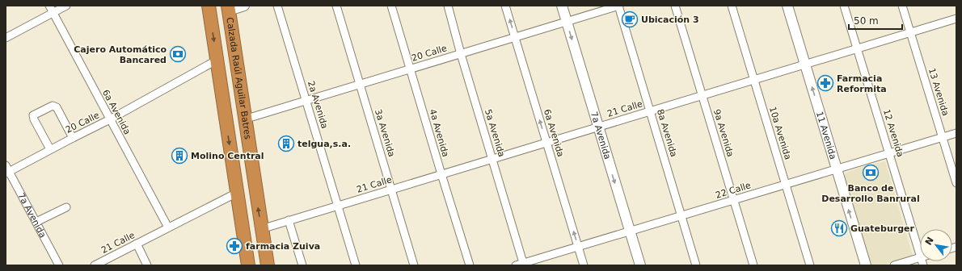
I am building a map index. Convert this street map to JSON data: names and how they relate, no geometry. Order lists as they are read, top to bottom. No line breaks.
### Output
{"streets":{"highway":["Calzada Raúl Aguilar Batres"],"main road":["7a Avenida","11 Avenida"],"street":["20 Calle","13 Avenida","2a Avenida","21 Calle","6a Avenida","3a Avenida","4a Avenida","5a Avenida","8a Avenida","9a Avenida","10a Avenida","12 Avenida","22 Calle"]},"crossings":[["20 Calle","Calzada Raúl Aguilar Batres"],["20 Calle","2a Avenida"],["20 Calle","6a Avenida"],["20 Calle","3a Avenida"],["20 Calle","4a Avenida"],["20 Calle","5a Avenida"],["20 Calle","8a Avenida"],["20 Calle","7a Avenida"],["Calzada Raúl Aguilar Batres","21 Calle"],["13 Avenida","21 Calle"],["13 Avenida","22 Calle"],["2a Avenida","21 Calle"],["21 Calle","6a Avenida"],["21 Calle","3a Avenida"],["21 Calle","4a Avenida"],["21 Calle","5a Avenida"],["21 Calle","8a Avenida"],["21 Calle","9a Avenida"],["21 Calle","10a Avenida"],["21 Calle","12 Avenida"],["21 Calle","7a Avenida"],["21 Calle","11 Avenida"],["6a Avenida","22 Calle"],["5a Avenida","22 Calle"],["8a Avenida","22 Calle"],["9a Avenida","22 Calle"],["10a Avenida","22 Calle"],["12 Avenida","22 Calle"],["7a Avenida","22 Calle"],["11 Avenida","22 Calle"]],"one_way":["6a Avenida","7a Avenida","11 Avenida"],"places":{"cafe":["Ubicación 3"],"bank":["Cajero Automático Bancared","Banco de Desarrollo Banrural"],"pharmacy":["Farmacia Reformita","farmacia Zuiva"],"building":["telgua,s.a.","Molino Central"],"restaurant":["Guateburger"]},"scale_bar":"50 m","north":"top left"}
